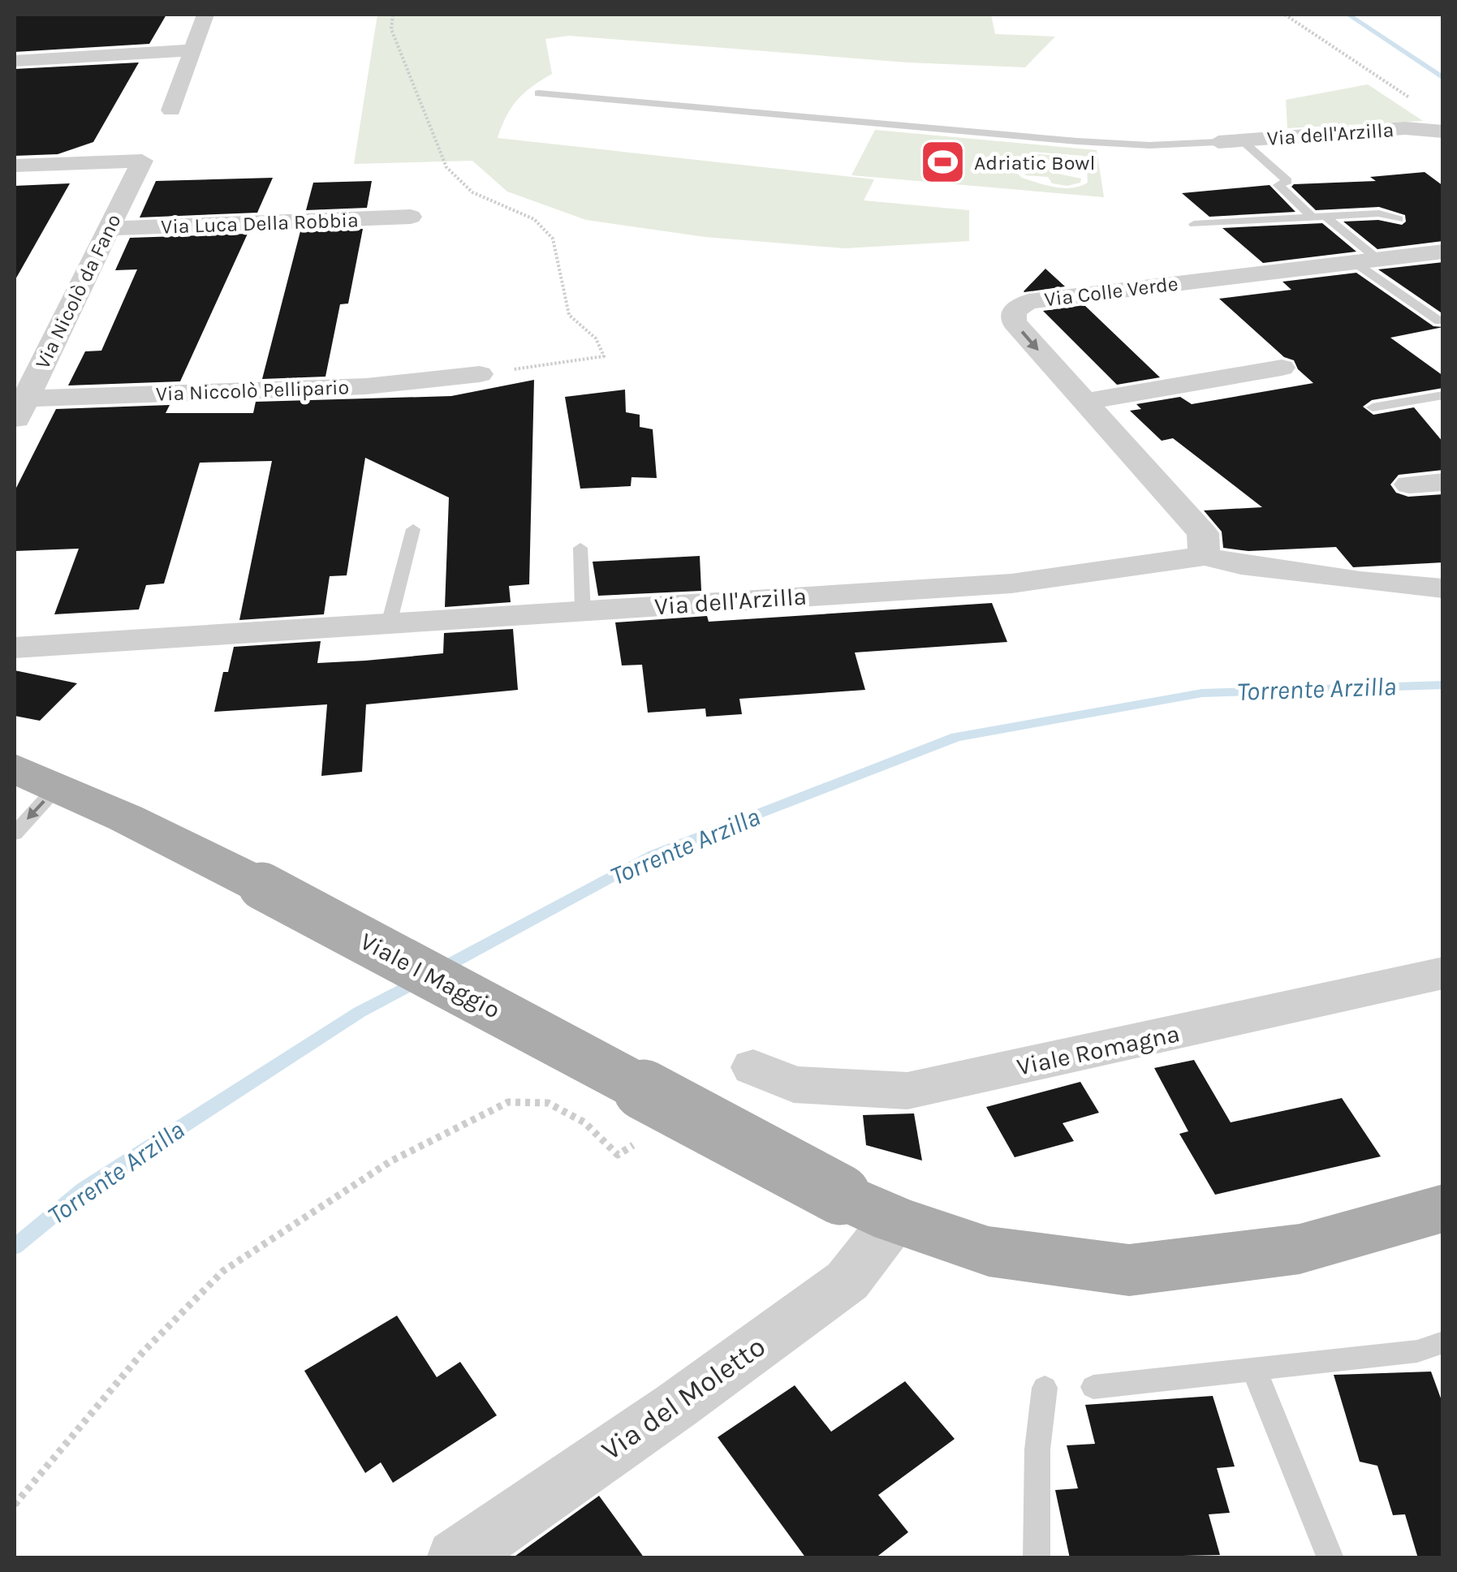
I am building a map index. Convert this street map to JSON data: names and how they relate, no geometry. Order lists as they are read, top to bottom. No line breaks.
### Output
{"streets":{"main road":["Viale I Maggio"],"street":["Via dell'Arzilla","Via Luca Della Robbia","Via Nicolò da Fano","Via Colle Verde","Via Niccolò Pellipario","Viale Romagna","Via del Moletto"]},"crossings":[["Via dell'Arzilla","Via Colle Verde"],["Via Luca Della Robbia","Via Nicolò da Fano"],["Via Nicolò da Fano","Via Niccolò Pellipario"],["Viale I Maggio","Via del Moletto"]],"water":["Torrente Arzilla"],"places":{"sports":["Adriatic Bowl"]}}
